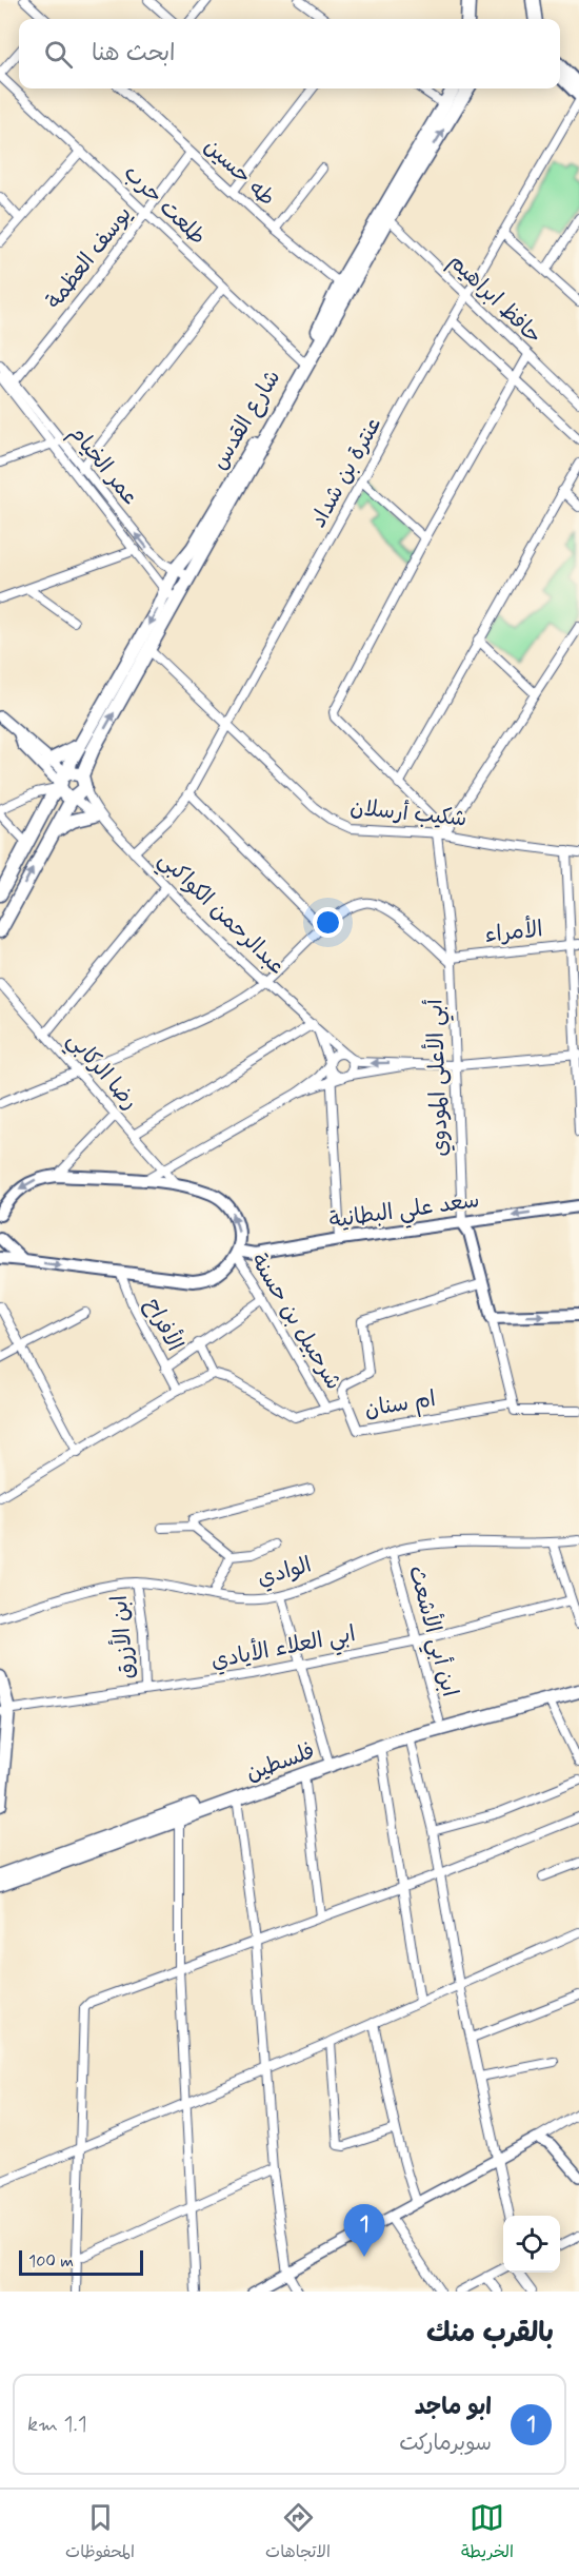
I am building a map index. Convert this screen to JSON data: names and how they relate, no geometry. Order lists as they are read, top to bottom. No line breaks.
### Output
{"streets":{"main road":["شارع القدس","أبي الأعلى المودوي","سعد علي البطانية","فلسطين"],"street":["طه حسين","طلعت حرب","يوسف العظمة","حافظ ابراهيم","عمر الخيام","عنترة بن شداد","شكيب أرسلان","عبدالرحمن الكواكبي","الأمراء","رضا الركابي","شرحبيل بن حسنة","الأفراح","ام سنان","الوادي","ابن أبي الأشعث","ابن الأزرق","ابي العلاء الأيادي"]},"crossings":[["طه حسين","يوسف العظمة"],["طه حسين","شارع القدس"],["طلعت حرب","يوسف العظمة"],["طلعت حرب","شارع القدس"],["يوسف العظمة","عمر الخيام"],["حافظ ابراهيم","عنترة بن شداد"],["شارع القدس","عمر الخيام"],["عنترة بن شداد","شكيب أرسلان"],["عنترة بن شداد","عبدالرحمن الكواكبي"],["شكيب أرسلان","أبي الأعلى المودوي"],["الأمراء","أبي الأعلى المودوي"],["أبي الأعلى المودوي","سعد علي البطانية"],["أبي الأعلى المودوي","ام سنان"],["سعد علي البطانية","شرحبيل بن حسنة"],["الوادي","ابن أبي الأشعث"],["الوادي","ابن الأزرق"],["ابن أبي الأشعث","ابي العلاء الأيادي"],["ابن أبي الأشعث","فلسطين"],["ابن الأزرق","ابي العلاء الأيادي"]],"scale_bar":"100 m","page":{"search":"ابحث هنا","pins":"1","scale":"100 m","heading":"بالقرب منك","list":[{"mark":"1","name":"ابو ماجد","note":"سوبرماركت","value":"1.1 km"}],"nav":["الخريطة","الاتجاهات","المحفوظات"]}}
